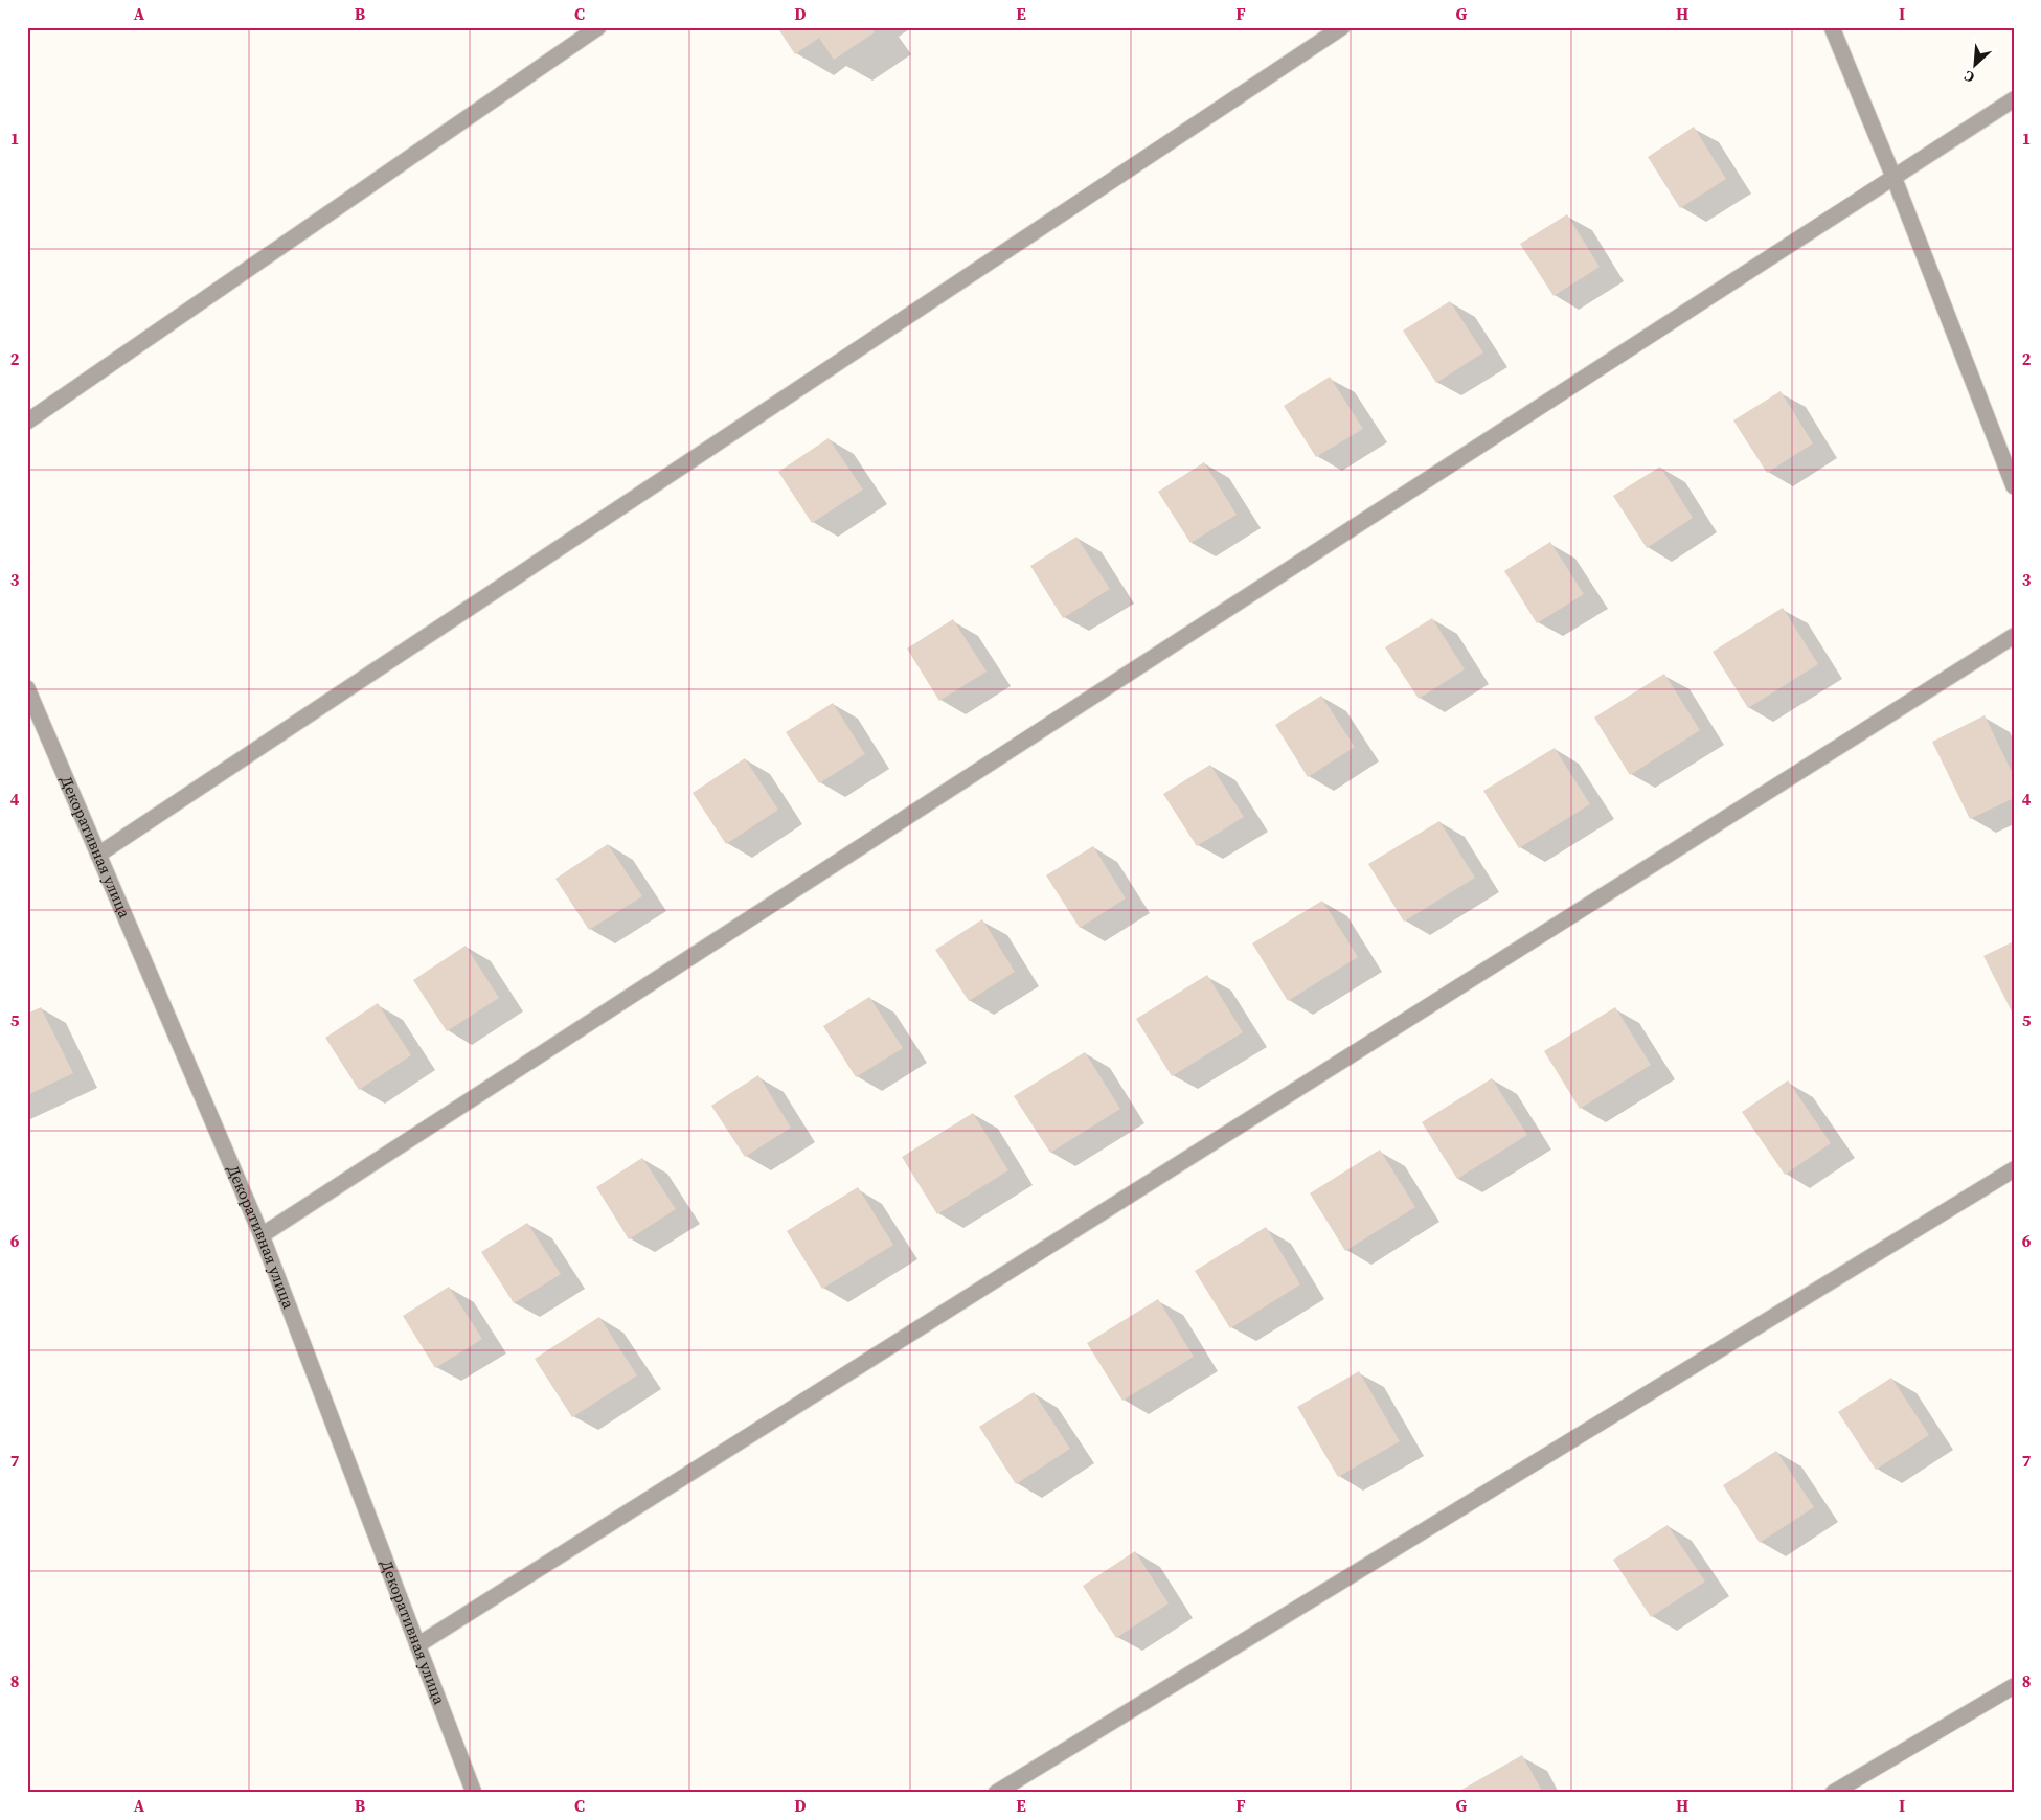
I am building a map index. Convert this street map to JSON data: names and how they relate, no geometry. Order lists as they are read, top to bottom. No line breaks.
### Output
{"streets":{"street":["Декоративная улица"]},"north":"bottom left","grid":{"columns":["A","B","C","D","E","F","G","H","I"],"rows":["1","2","3","4","5","6","7","8"]}}
